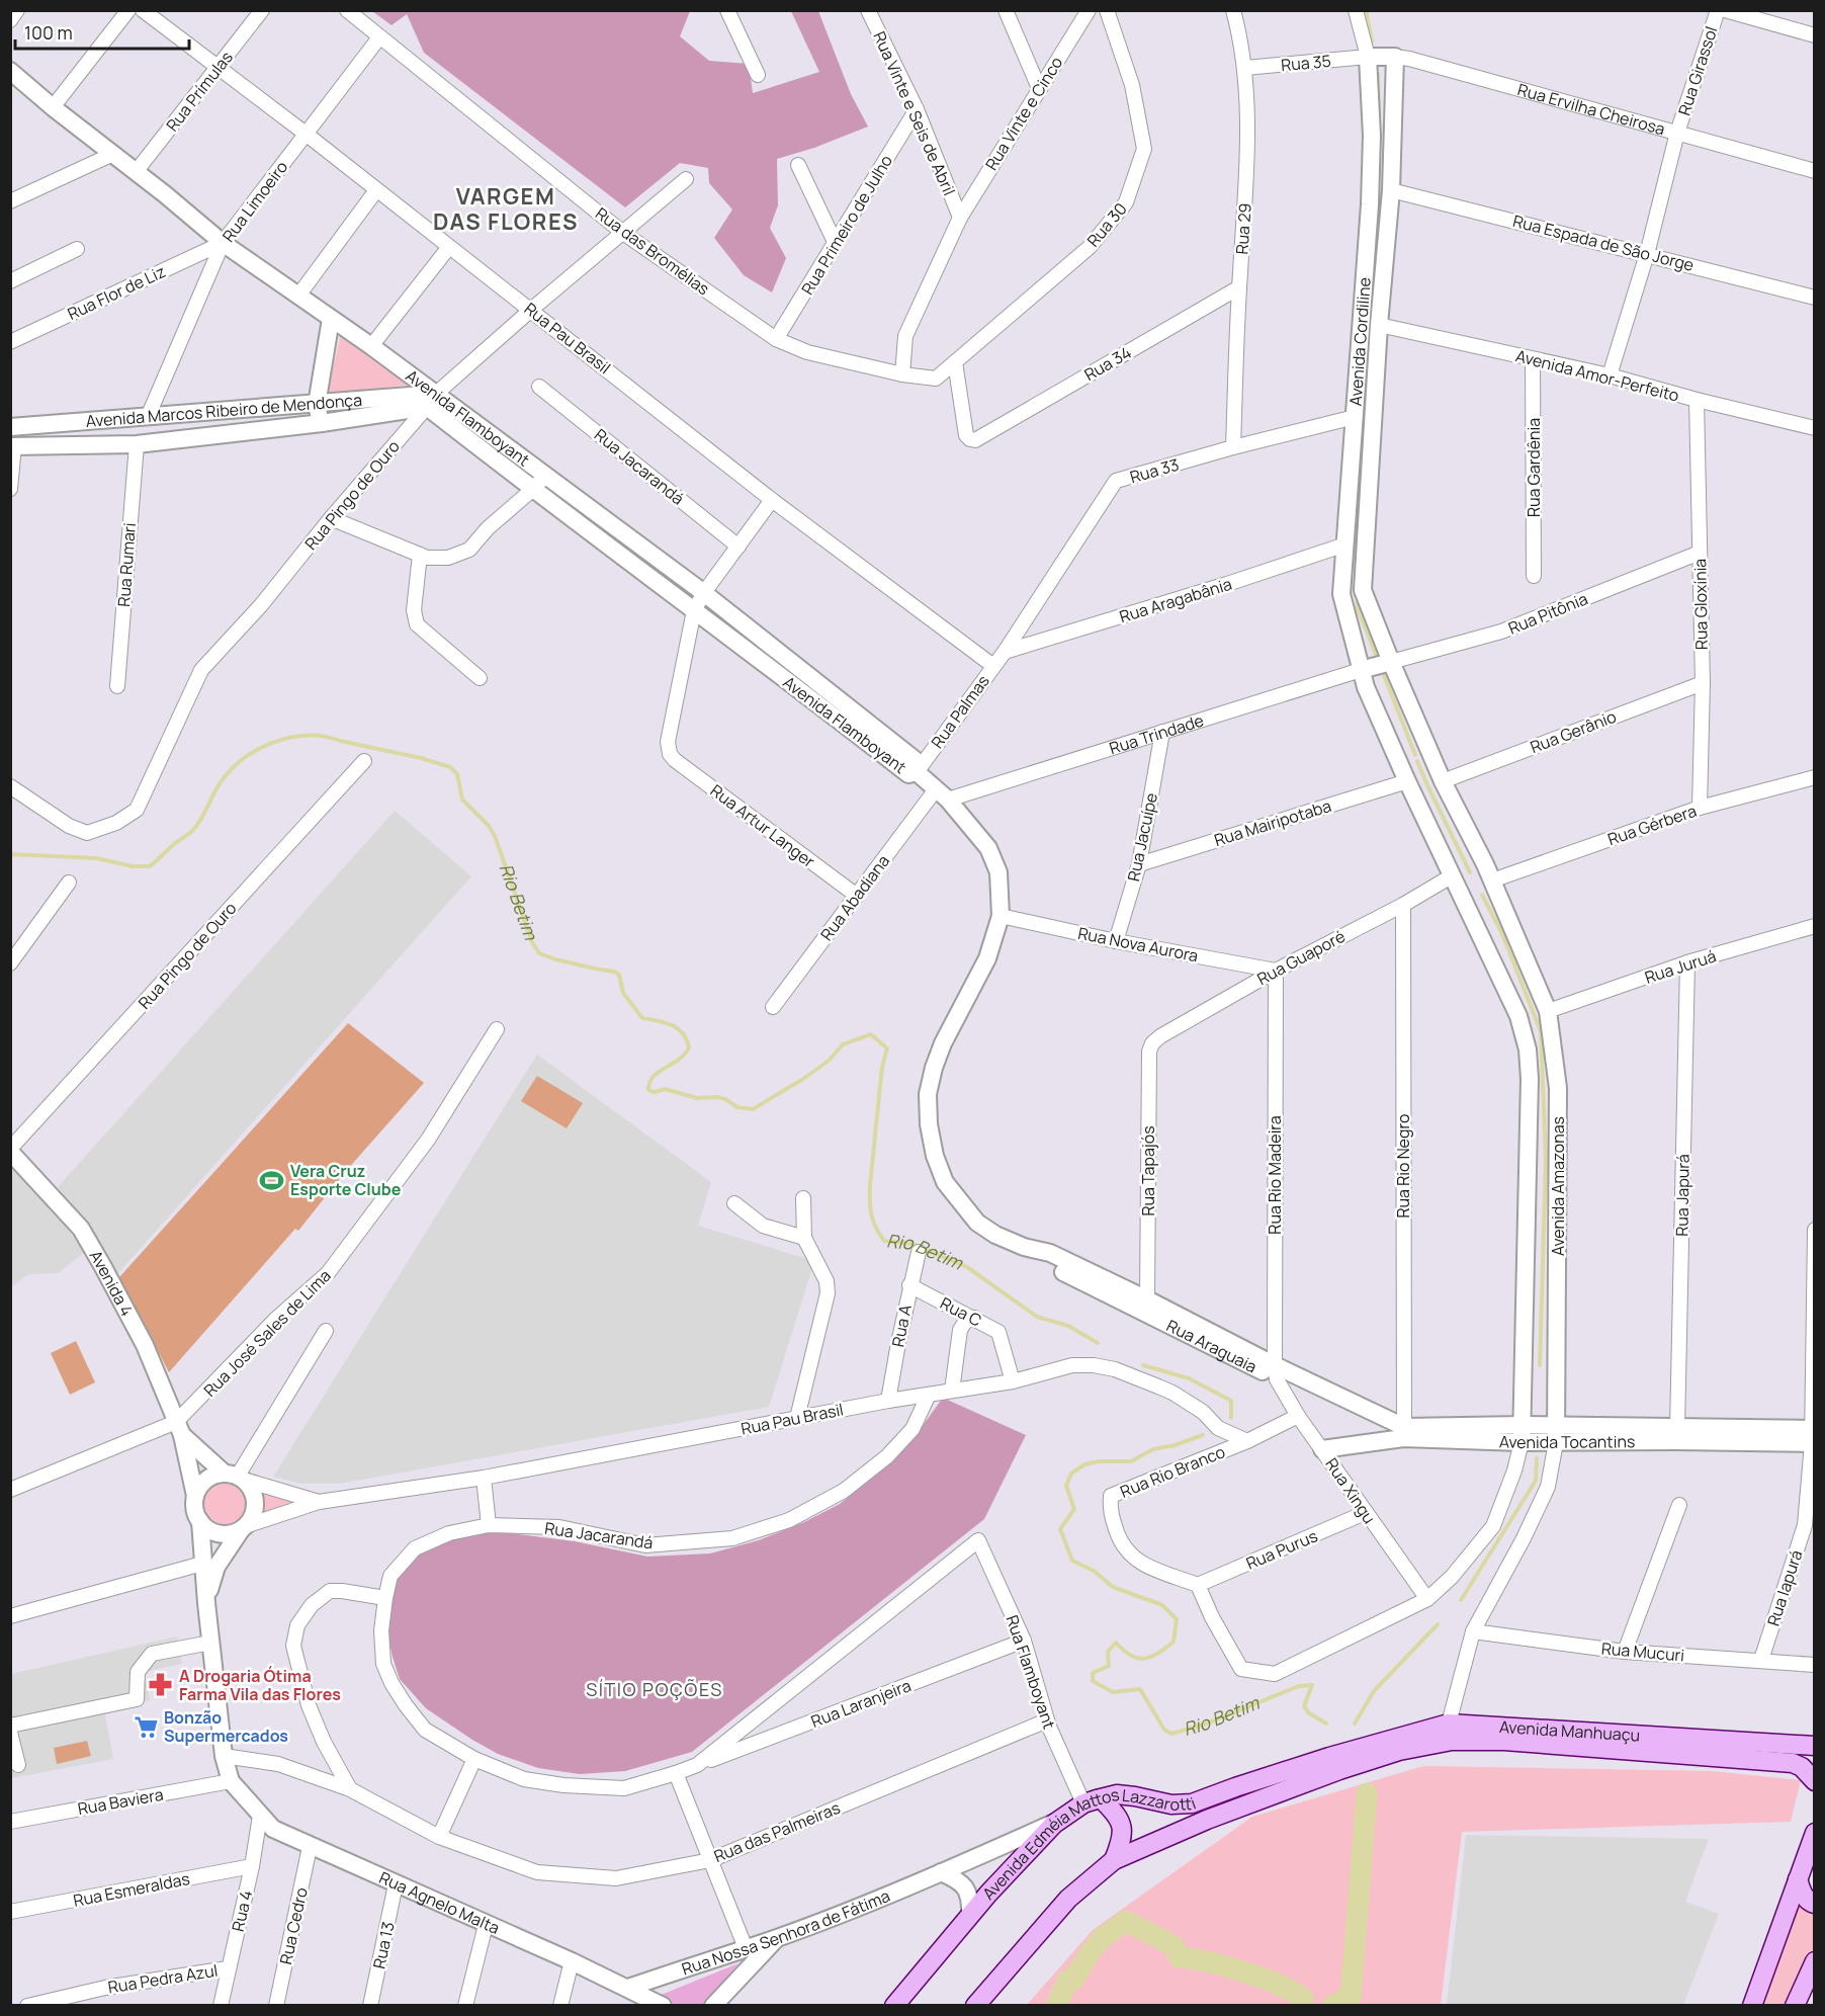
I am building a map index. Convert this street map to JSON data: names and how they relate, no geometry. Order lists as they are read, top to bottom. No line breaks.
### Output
{"streets":{"main road":["Avenida Manhuaçu","Avenida Edméia Mattos Lazzarotti"],"street":["Rua 35","Rua Girassol","Rua Prímulas","Rua Ervilha Cheirosa","Rua Vinte e Seis de Abril","Rua Vinte e Cinco","Rua Limoeiro","Rua Primeiro de Julho","Rua 30","Rua 29","Rua Espada de São Jorge","Rua das Bromélias","Rua Flor de Liz","Rua Pau Brasil","Avenida Cordiline","Rua 34","Avenida Amor-Perfeito","Avenida Marcos Ribeiro de Mendonça","Avenida Flamboyant","Rua Jacarandá","Rua Gardênia","Rua 33","Rua Pingo de Ouro","Rua Rumari","Rua Aragabânia","Rua Gloxínia","Rua Pitônia","Rua Palmas","Rua Gerânio","Rua Trindade","Rua Mairipotaba","Rua Gérbera","Rua Artur Langer","Rua Jacuípe","Rua Abadiana","Rua Nova Aurora","Rua Guaporé","Rua Juruá","Rua Rio Negro","Rua Tapajós","Rua Rio Madeira","Avenida Amazonas","Rua Japurá","Avenida 4","Rua C","Rua A","Rua José Sales de Lima","Rua Araguaia","Avenida Tocantins","Rua Rio Branco","Rua Xingu","Rua Purus","Rua Iapurá","Rua Mucuri","Rua Flamboyant","Rua Laranjeira","Rua Baviera","Rua das Palmeiras","Rua Esmeraldas","Rua Agnelo Malta","Rua 4","Rua Cedro","Rua Nossa Senhora de Fátima","Rua 13","Rua Pedra Azul"]},"crossings":[["Rua 35","Rua Ervilha Cheirosa"],["Rua 35","Rua 29"],["Rua 35","Avenida Cordiline"],["Rua Girassol","Rua Ervilha Cheirosa"],["Rua Girassol","Rua Espada de São Jorge"],["Rua Girassol","Avenida Amor-Perfeito"],["Rua Prímulas","Rua Pau Brasil"],["Rua Prímulas","Avenida Flamboyant"],["Rua Ervilha Cheirosa","Avenida Cordiline"],["Rua Vinte e Seis de Abril","Rua Vinte e Cinco"],["Rua Vinte e Seis de Abril","Rua Primeiro de Julho"],["Rua Vinte e Cinco","Rua das Bromélias"],["Rua Limoeiro","Rua das Bromélias"],["Rua Limoeiro","Rua Flor de Liz"],["Rua Limoeiro","Rua Pau Brasil"],["Rua Limoeiro","Avenida Marcos Ribeiro de Mendonça"],["Rua Limoeiro","Avenida Flamboyant"],["Rua Primeiro de Julho","Rua das Bromélias"],["Rua 30","Rua das Bromélias"],["Rua 30","Rua 34"],["Rua 29","Rua 34"],["Rua 29","Rua 33"],["Rua Espada de São Jorge","Avenida Cordiline"],["Rua das Bromélias","Rua Pingo de Ouro"],["Rua Flor de Liz","Avenida Flamboyant"],["Rua Pau Brasil","Rua Jacarandá"],["Rua Pau Brasil","Rua Pingo de Ouro"],["Rua Pau Brasil","Rua Palmas"],["Rua Pau Brasil","Avenida 4"],["Rua Pau Brasil","Rua C"],["Rua Pau Brasil","Rua A"],["Rua Pau Brasil","Rua Rio Branco"],["Avenida Cordiline","Avenida Amor-Perfeito"],["Avenida Cordiline","Rua 33"],["Avenida Cordiline","Rua Aragabânia"],["Avenida Cordiline","Rua Pitônia"],["Avenida Cordiline","Rua Trindade"],["Avenida Cordiline","Avenida Amazonas"],["Avenida Amor-Perfeito","Rua Gardênia"],["Avenida Amor-Perfeito","Rua Gloxínia"],["Avenida Marcos Ribeiro de Mendonça","Avenida Flamboyant"],["Avenida Marcos Ribeiro de Mendonça","Rua Pingo de Ouro"],["Avenida Marcos Ribeiro de Mendonça","Rua Rumari"],["Avenida Flamboyant","Rua Pingo de Ouro"],["Avenida Flamboyant","Rua Palmas"],["Avenida Flamboyant","Rua Trindade"],["Avenida Flamboyant","Rua Artur Langer"],["Avenida Flamboyant","Rua Abadiana"],["Avenida Flamboyant","Rua Nova Aurora"],["Avenida Flamboyant","Rua Araguaia"],["Rua Jacarandá","Rua Flamboyant"],["Rua Jacarandá","Rua Laranjeira"],["Rua 33","Rua Aragabânia"],["Rua 33","Rua Palmas"],["Rua Pingo de Ouro","Avenida 4"],["Rua Aragabânia","Rua Palmas"],["Rua Gloxínia","Rua Pitônia"],["Rua Gloxínia","Rua Gerânio"],["Rua Gloxínia","Rua Gérbera"],["Rua Pitônia","Avenida Amazonas"],["Rua Gerânio","Avenida Amazonas"],["Rua Trindade","Rua Jacuípe"],["Rua Trindade","Rua Abadiana"],["Rua Trindade","Avenida Amazonas"],["Rua Mairipotaba","Rua Jacuípe"],["Rua Mairipotaba","Avenida Amazonas"],["Rua Gérbera","Avenida Amazonas"],["Rua Artur Langer","Rua Abadiana"],["Rua Jacuípe","Rua Nova Aurora"],["Rua Nova Aurora","Rua Guaporé"],["Rua Nova Aurora","Rua Rio Madeira"],["Rua Guaporé","Rua Rio Negro"],["Rua Guaporé","Rua Tapajós"],["Rua Guaporé","Rua Rio Madeira"],["Rua Guaporé","Avenida Amazonas"],["Rua Juruá","Avenida Amazonas"],["Rua Juruá","Rua Japurá"],["Rua Rio Negro","Rua Araguaia"],["Rua Rio Negro","Avenida Tocantins"],["Rua Tapajós","Rua Araguaia"],["Rua Rio Madeira","Rua Araguaia"],["Rua Rio Madeira","Rua Xingu"],["Avenida Amazonas","Avenida Tocantins"],["Avenida Amazonas","Rua Xingu"],["Avenida Amazonas","Rua Mucuri"],["Avenida Amazonas","Avenida Manhuaçu"],["Rua Japurá","Avenida Tocantins"],["Avenida 4","Rua José Sales de Lima"],["Rua C","Rua A"],["Rua Araguaia","Avenida Tocantins"],["Rua Araguaia","Rua Xingu"],["Avenida Tocantins","Rua Xingu"],["Avenida Tocantins","Rua Iapurá"],["Rua Rio Branco","Rua Xingu"],["Rua Rio Branco","Rua Purus"],["Rua Xingu","Rua Purus"],["Rua Iapurá","Rua Mucuri"],["Rua Flamboyant","Rua Laranjeira"],["Rua Flamboyant","Rua das Palmeiras"],["Rua Flamboyant","Avenida Edméia Mattos Lazzarotti"],["Avenida Manhuaçu","Avenida Edméia Mattos Lazzarotti"],["Rua Baviera","Rua Agnelo Malta"],["Avenida Edméia Mattos Lazzarotti","Rua Nossa Senhora de Fátima"],["Rua Esmeraldas","Rua 4"],["Rua Agnelo Malta","Rua 4"],["Rua Agnelo Malta","Rua Cedro"],["Rua Agnelo Malta","Rua Nossa Senhora de Fátima"],["Rua Agnelo Malta","Rua 13"],["Rua 4","Rua Pedra Azul"]],"districts":["VARGEM DAS FLORES","SÍTIO POÇÕES"],"water":["Rio Betim"],"places":{"sports":["Vera Cruz Esporte Clube"],"pharmacy":["A Drogaria Ótima Farma Vila das Flores"],"supermarket":["Bonzão Supermercados"]},"scale_bar":"100 m"}
